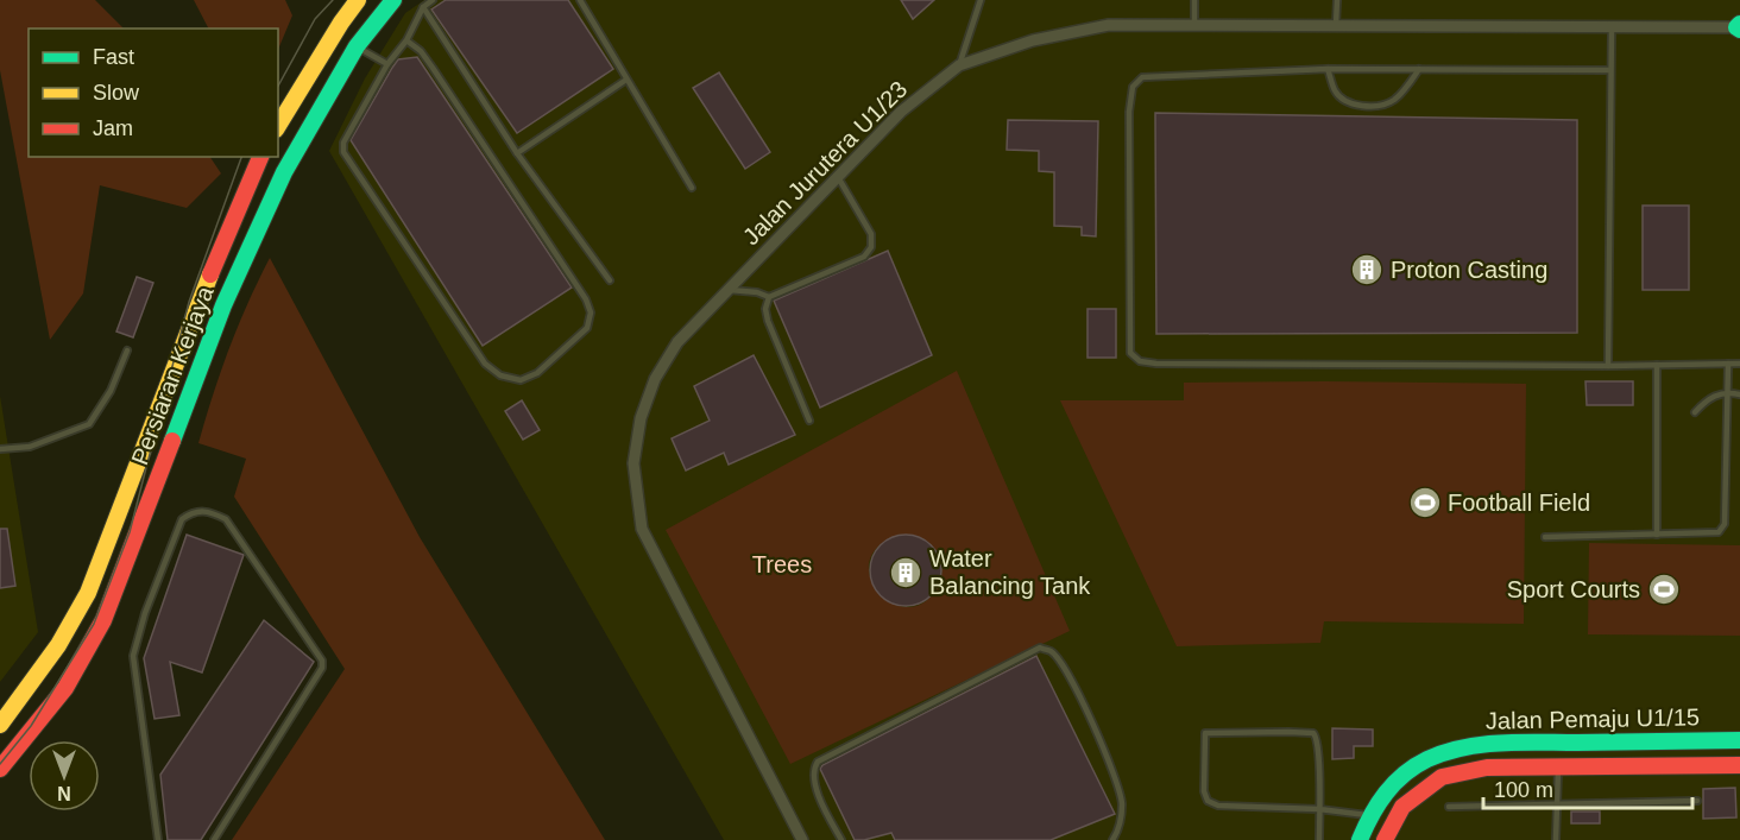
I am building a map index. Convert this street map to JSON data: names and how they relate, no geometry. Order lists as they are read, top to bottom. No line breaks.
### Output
{"streets":{"main road":["Persiaran Kerjaya","Jalan Pemaju U1/15"],"street":["Jalan Jurutera U1/23"]},"parks":["Trees"],"places":{"building":["Proton Casting","Water Balancing Tank"],"sports":["Football Field","Sport Courts"]},"legend":["Fast","Slow","Jam"],"scale_bar":"100 m","north":"bottom"}
